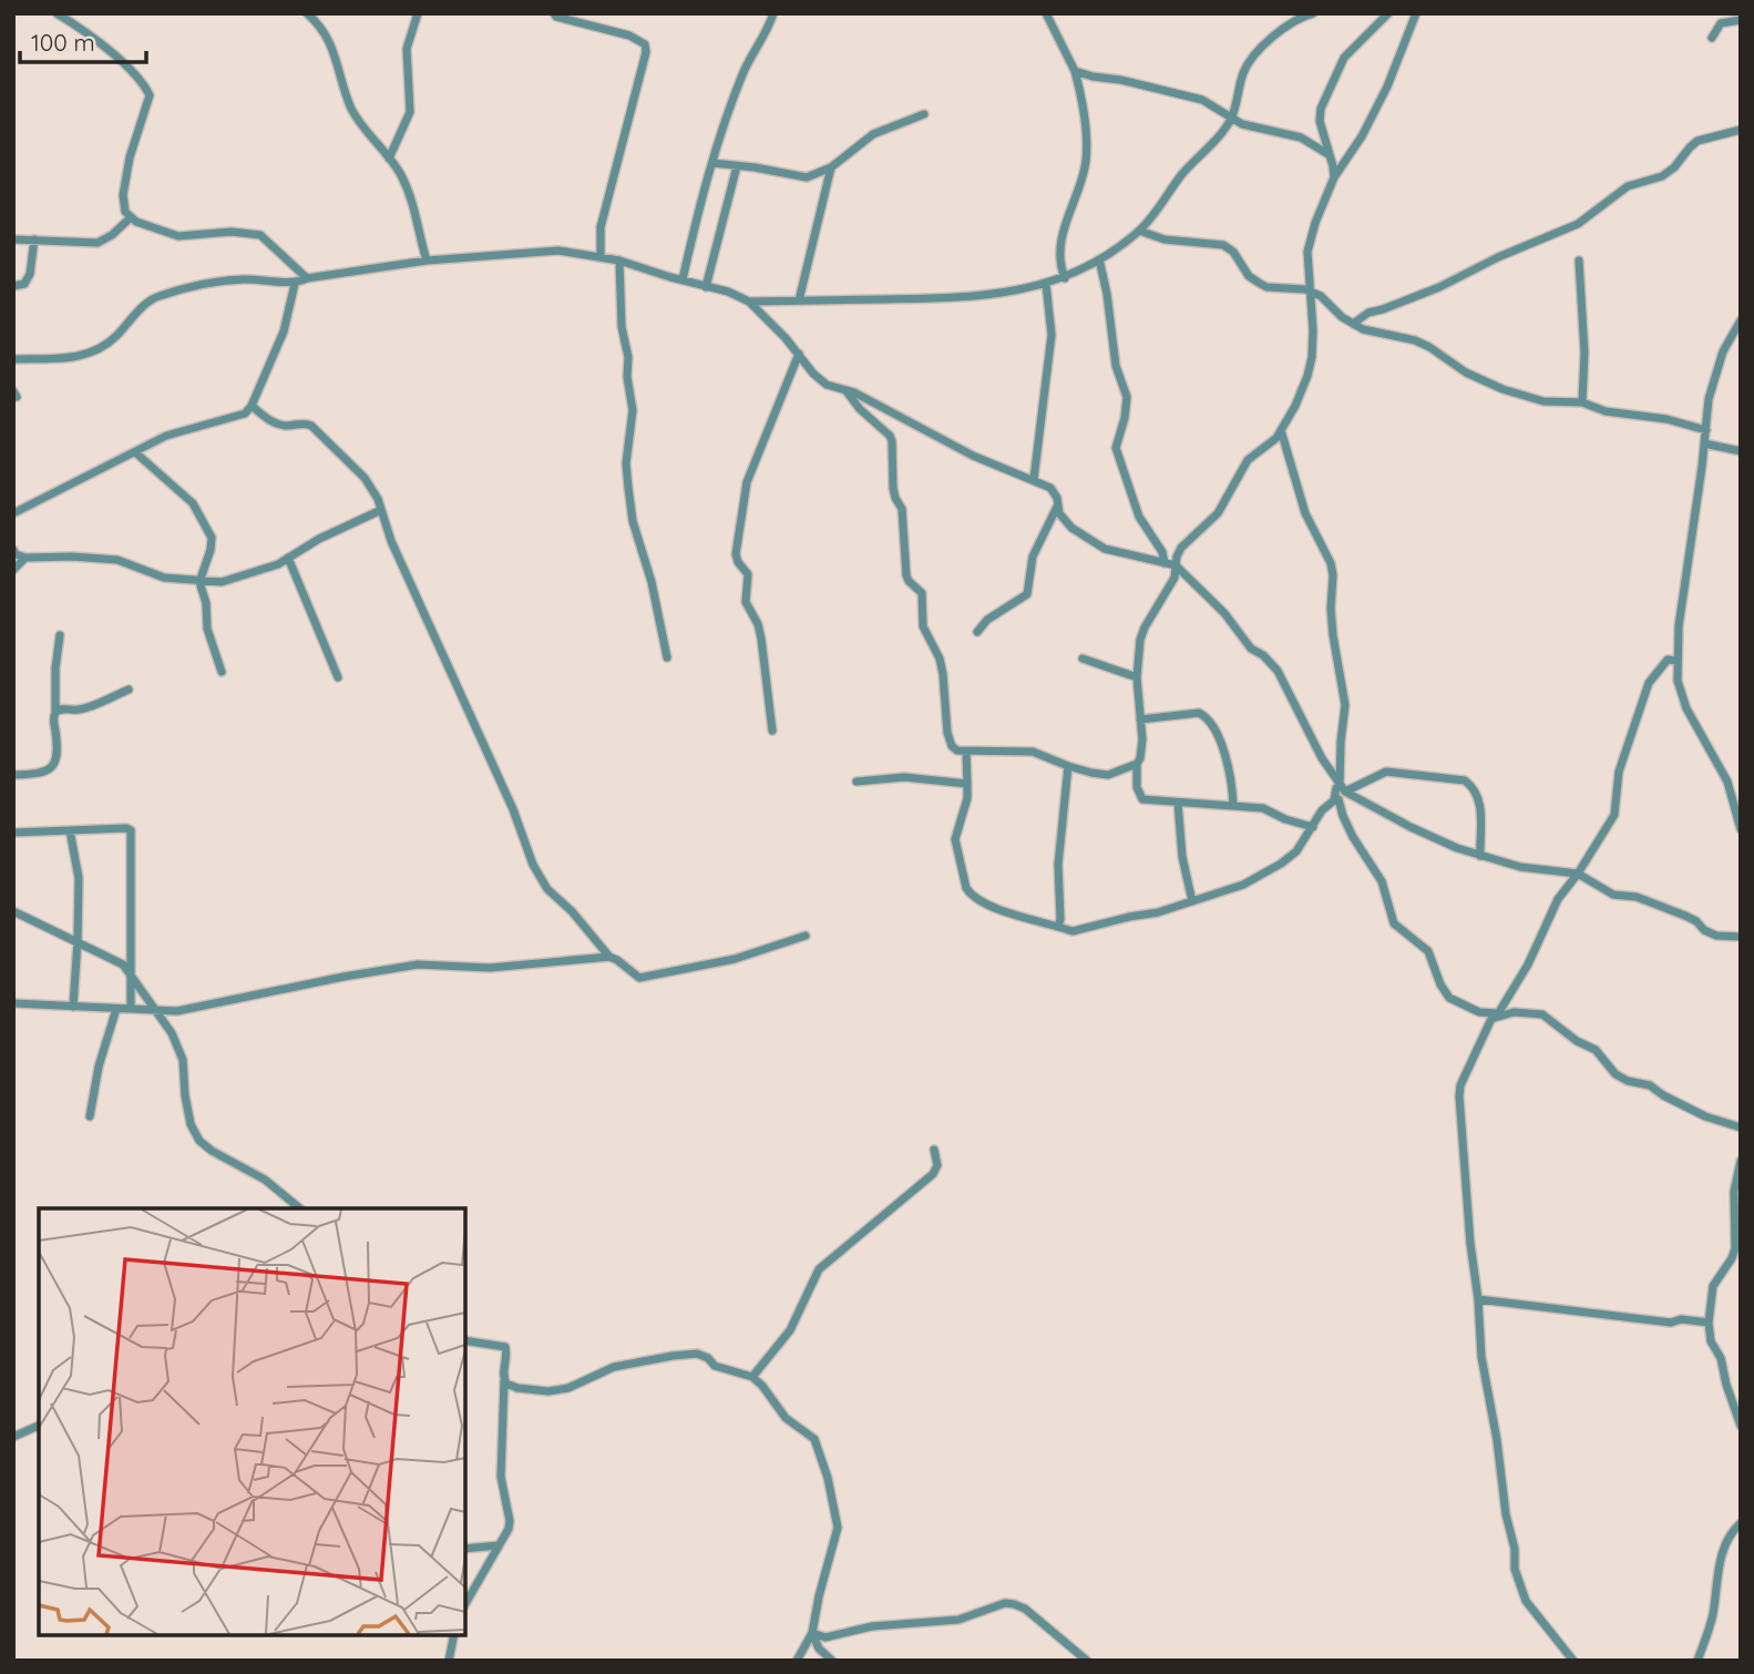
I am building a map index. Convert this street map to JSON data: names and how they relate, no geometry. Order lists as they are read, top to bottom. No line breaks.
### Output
{"scale_bar":"100 m"}
